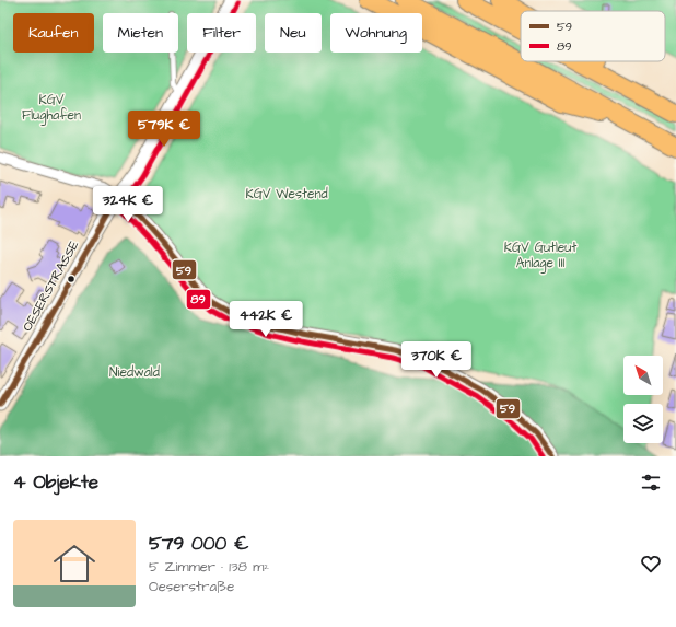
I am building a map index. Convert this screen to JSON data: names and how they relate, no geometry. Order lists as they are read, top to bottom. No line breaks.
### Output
{"streets":{"street":["OESERSTRASSE"]},"parks":["KGV Flughafen","KGV Westend","KGV Gutleut Anlage III","Niedwald"],"lines":["transit line 89","transit line 59"],"legend":["59","89"],"north":"top left","page":{"chip":["Kaufen","Mieten","Filter","Neu","Wohnung"],"price":["579K €","324K €","442K €","370K €"],"heading":"4 Objekte","list":[{"name":"579 000 €","note":"5 Zimmer · 138 m² · Oeserstraße"}]}}
